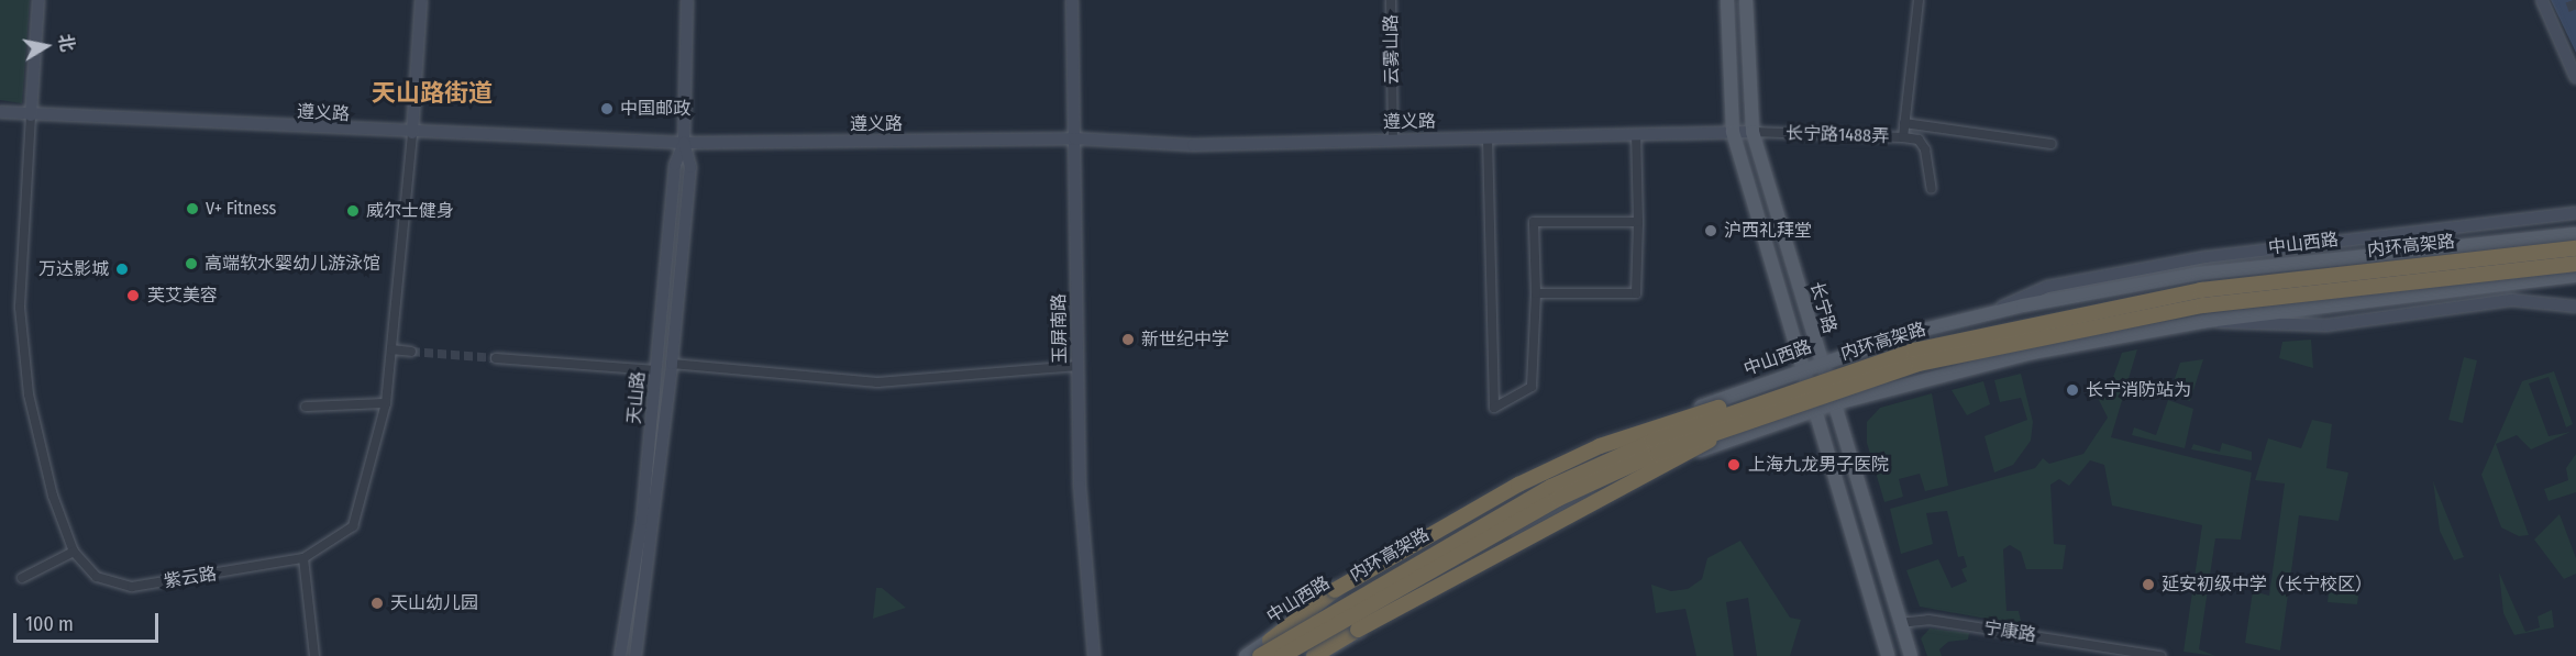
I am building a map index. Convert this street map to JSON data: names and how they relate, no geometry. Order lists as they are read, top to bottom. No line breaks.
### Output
{"streets":{"highway":["内环高架路"],"main road":["中山西路","长宁路"],"street":["云雾山路","遵义路","长宁路1488弄","玉屏南路","天山路","紫云路","宁康路"]},"crossings":[["云雾山路","遵义路"],["遵义路","长宁路1488弄"],["遵义路","长宁路"],["遵义路","玉屏南路"],["遵义路","天山路"],["遵义路","紫云路"],["长宁路1488弄","长宁路"],["中山西路","长宁路"],["长宁路","宁康路"]],"districts":["天山路街道"],"places":["中国邮政","V+ Fitness","威尔士健身","沪西礼拜堂","高端软水婴幼儿游泳馆","万达影城","芙艾美容","新世纪中学","长宁消防站为","上海九龙男子医院","延安初级中学（长宁校区）","天山幼儿园"],"scale_bar":"100 m","north":"right"}
